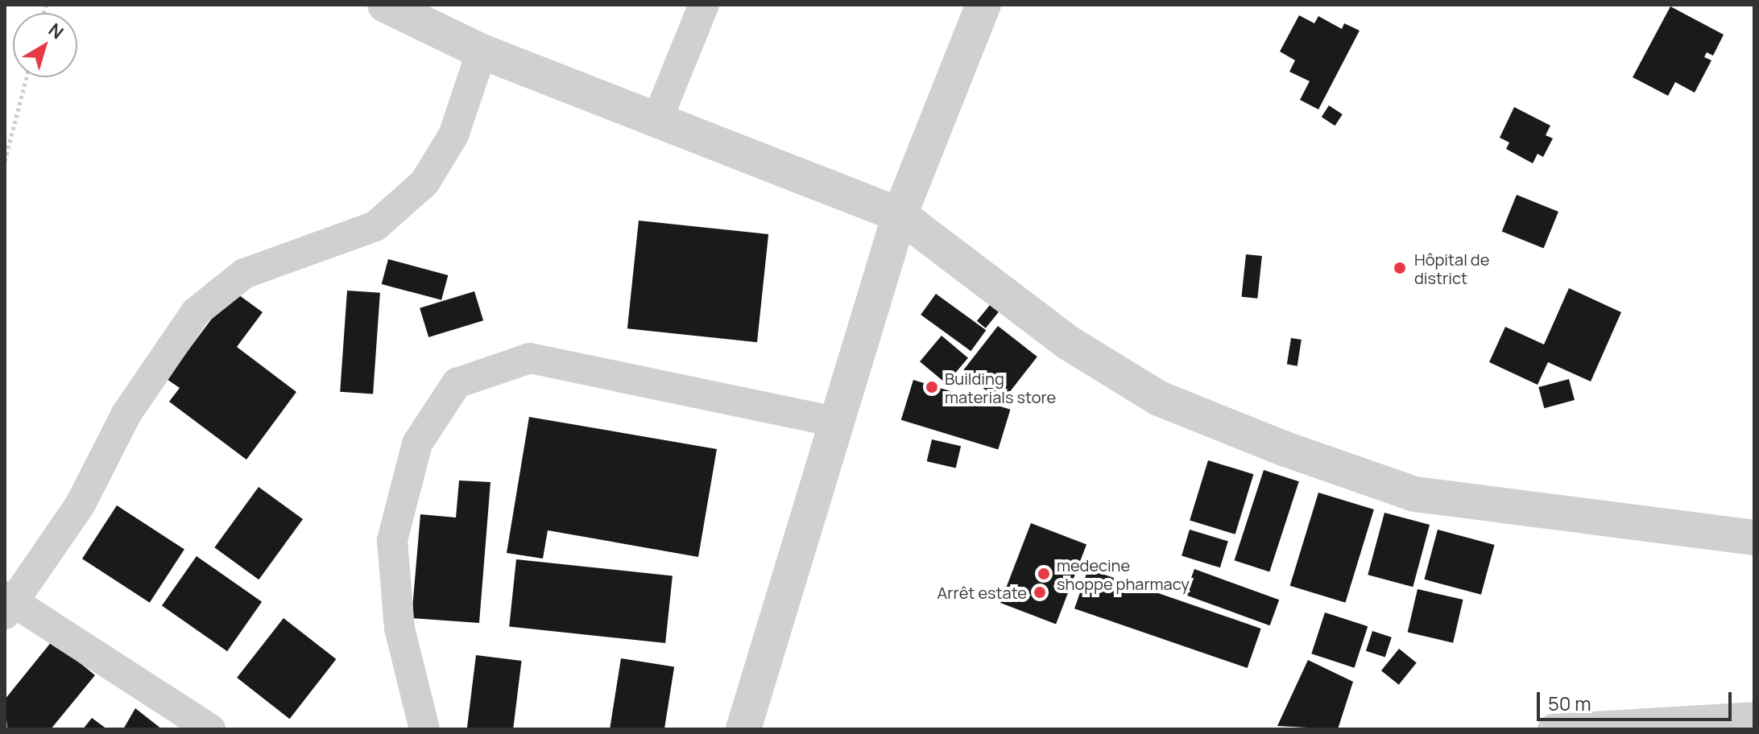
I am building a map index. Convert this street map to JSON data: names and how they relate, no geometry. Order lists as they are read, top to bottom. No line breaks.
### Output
{"places":["Hôpital de district","Building materials store","medecine shoppe pharmacy","Arrêt estate"],"scale_bar":"50 m","north":"top right"}
